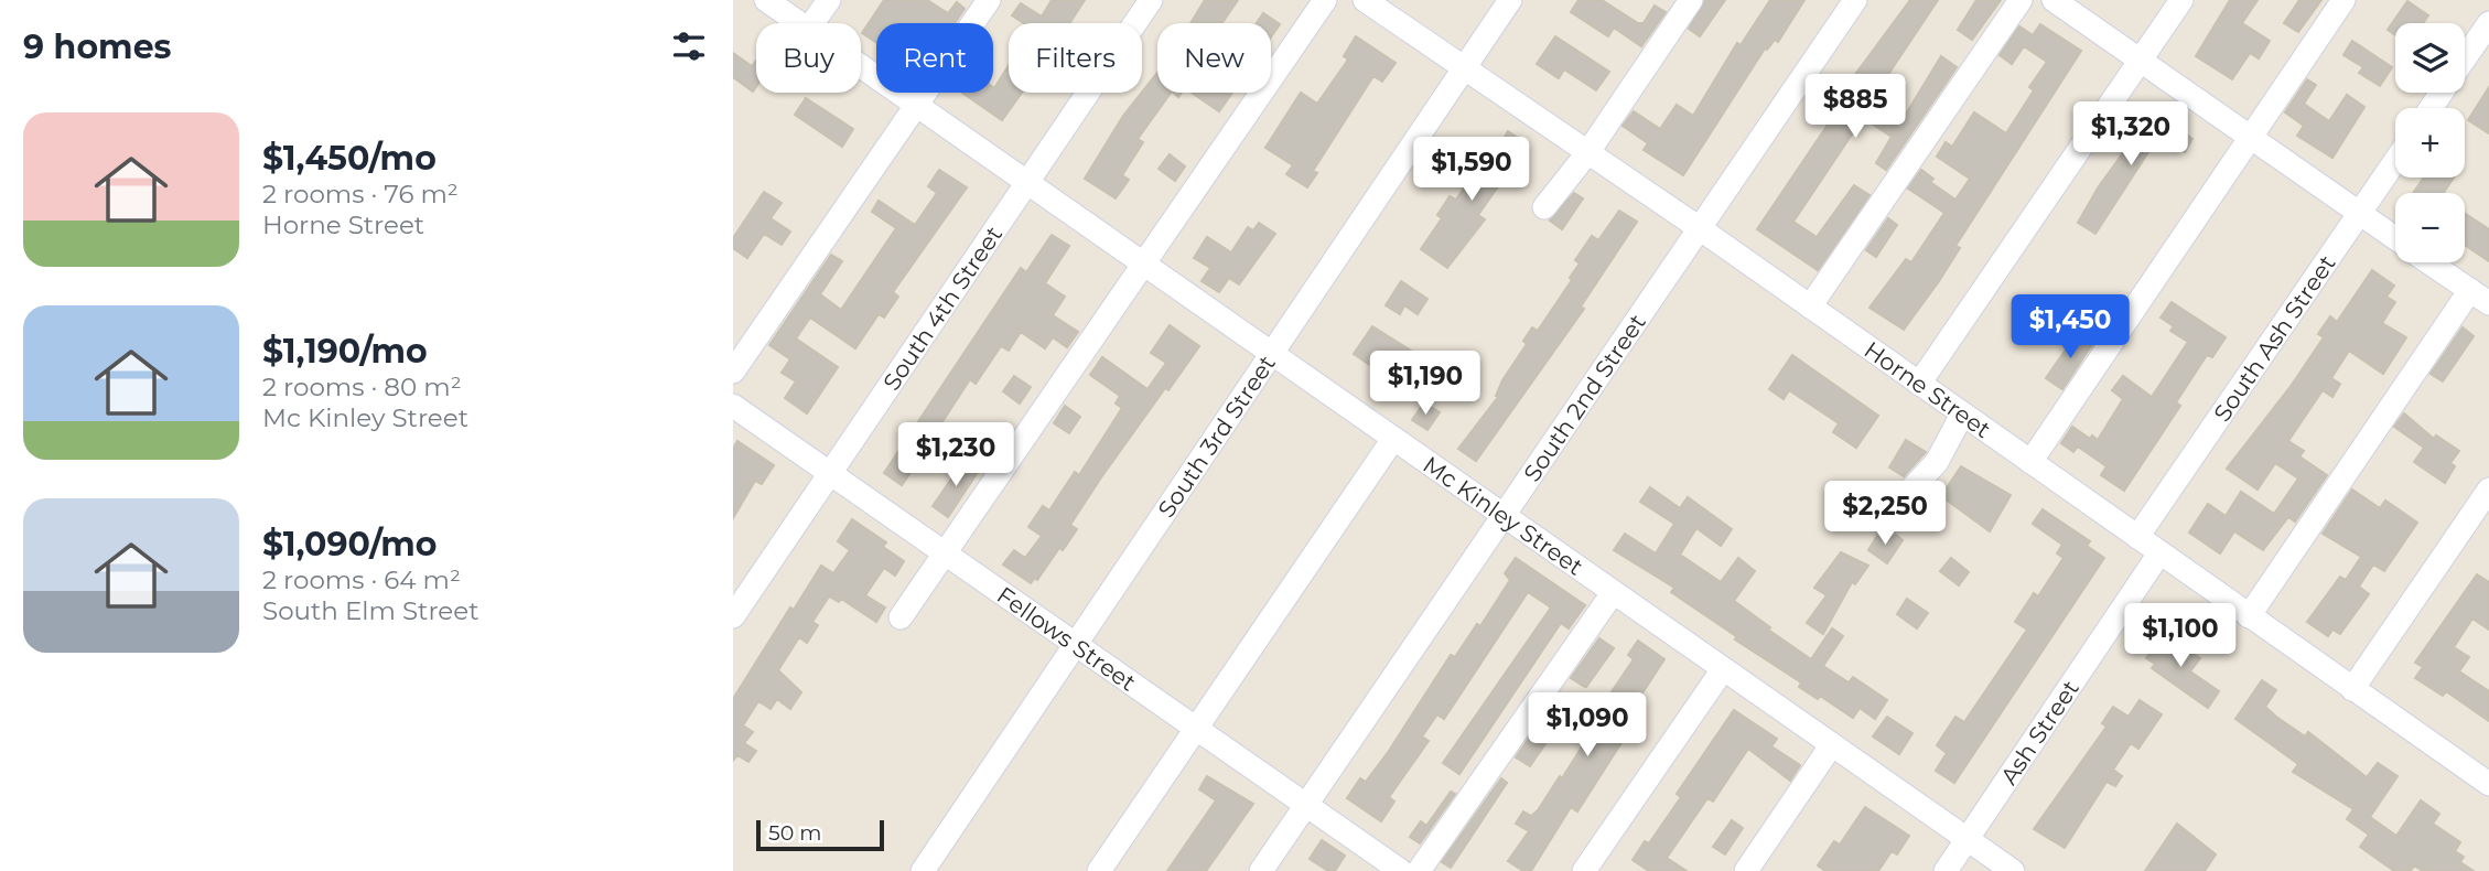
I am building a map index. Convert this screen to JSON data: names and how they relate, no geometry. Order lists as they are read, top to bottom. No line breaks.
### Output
{"streets":{"street":["South 4th Street","South Ash Street","Horne Street","South 2nd Street","South 3rd Street","Mc Kinley Street","Fellows Street","Ash Street"]},"crossings":[["South 4th Street","Mc Kinley Street"],["South 4th Street","Fellows Street"],["South Ash Street","Horne Street"],["Horne Street","South 2nd Street"],["Horne Street","South 3rd Street"],["Horne Street","Ash Street"],["South 2nd Street","Mc Kinley Street"],["South 2nd Street","Fellows Street"],["South 3rd Street","Mc Kinley Street"],["South 3rd Street","Fellows Street"],["Mc Kinley Street","Ash Street"]],"scale_bar":"50 m","page":{"heading":"9 homes","map_buttons":["+","−"],"chip":["Buy","Rent","Filters","New"],"price":["$885","$1,320","$1,590","$1,450","$1,190","$1,230","$2,250","$1,100","$1,090"],"list":[{"name":"$1,450/mo","note":"2 rooms · 76 m² · Horne Street"},{"name":"$1,190/mo","note":"2 rooms · 80 m² · Mc Kinley Street"},{"name":"$1,090/mo","note":"2 rooms · 64 m² · South Elm Street"}],"scale":"50 m"}}
